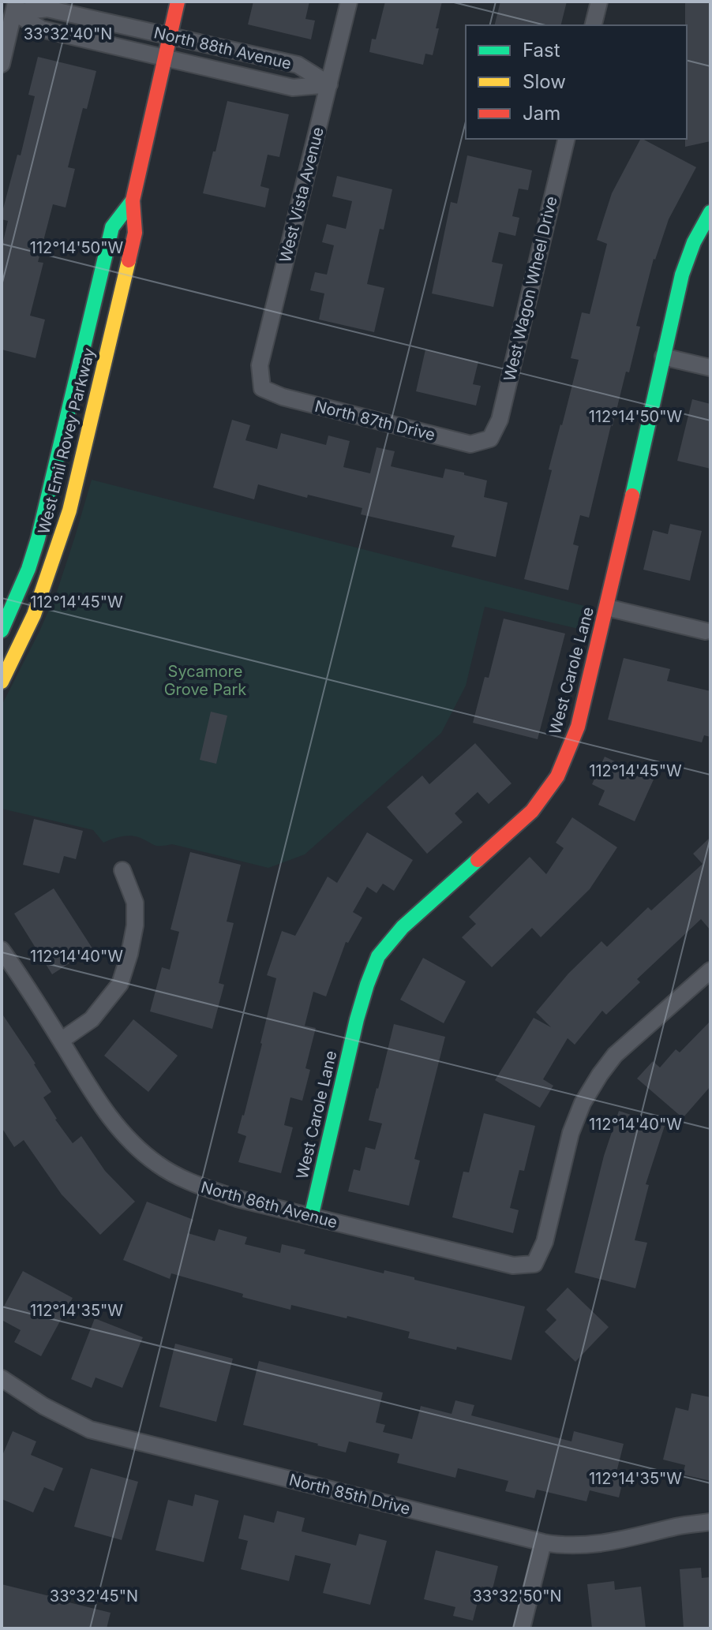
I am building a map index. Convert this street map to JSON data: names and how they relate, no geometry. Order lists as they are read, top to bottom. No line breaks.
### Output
{"streets":{"street":["North 88th Avenue","West Vista Avenue","West Wagon Wheel Drive","North 87th Drive","West Emil Rovey Parkway","West Carole Lane","North 86th Avenue","North 85th Drive"]},"crossings":[["North 88th Avenue","West Vista Avenue"],["North 88th Avenue","West Emil Rovey Parkway"],["West Vista Avenue","North 87th Drive"],["West Wagon Wheel Drive","North 87th Drive"],["West Carole Lane","North 86th Avenue"]],"parks":["Sycamore Grove Park"],"legend":["Fast","Slow","Jam"],"coordinates":["33°32'40\"N","112°14'50\"W","112°14'45\"W","112°14'40\"W","112°14'35\"W","33°32'45\"N","33°32'50\"N"]}
